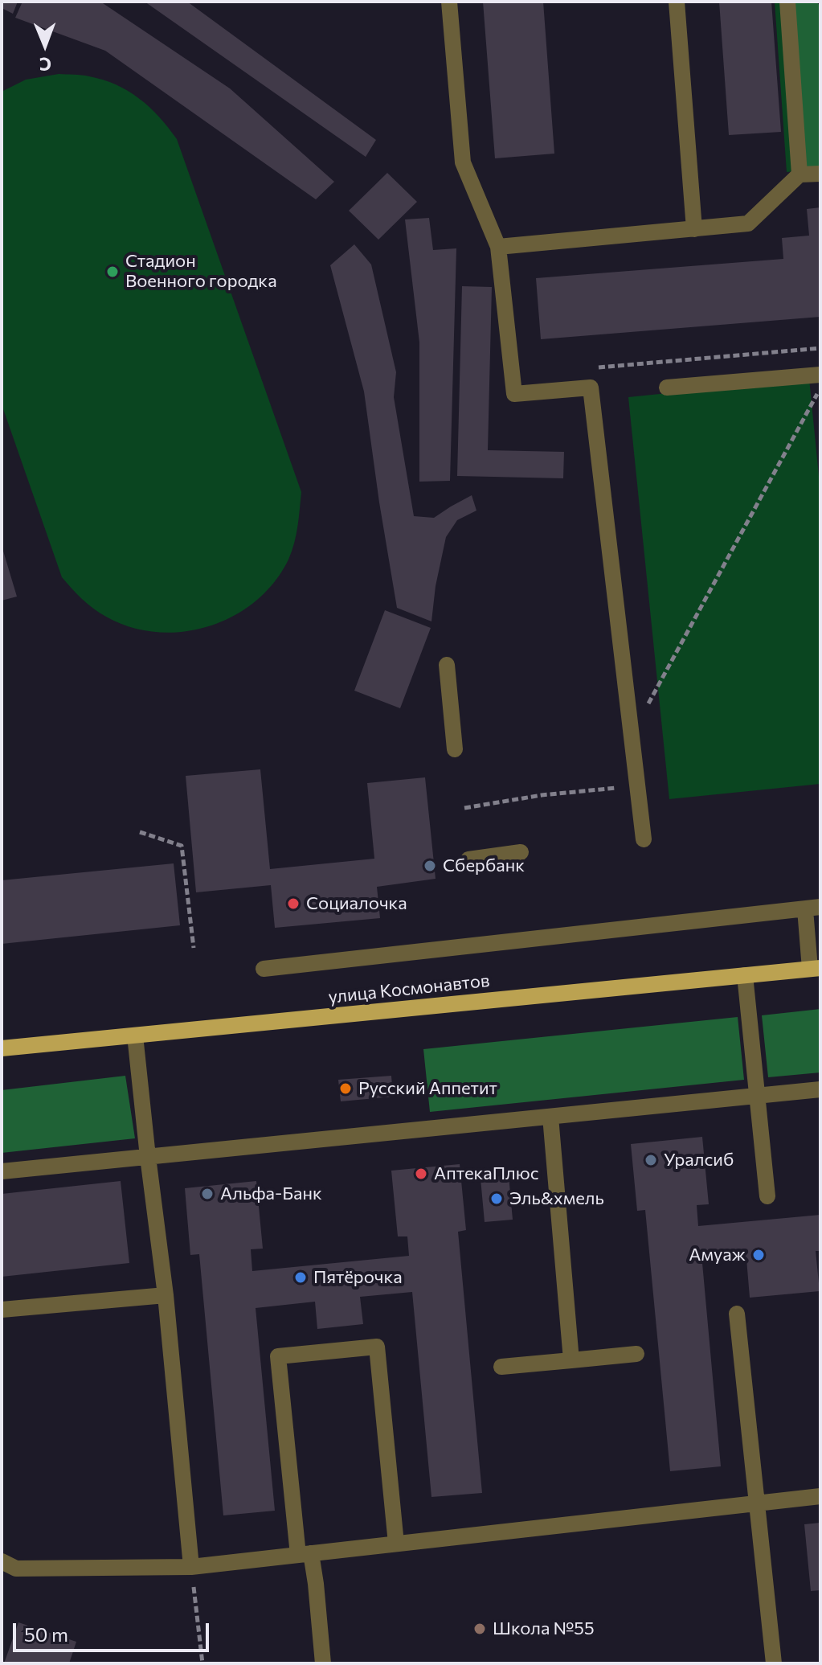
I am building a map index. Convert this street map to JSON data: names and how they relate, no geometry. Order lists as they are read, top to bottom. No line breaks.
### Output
{"streets":{"main road":["улица Космонавтов"]},"places":["Стадион Военного городка","Сбербанк","Социалочка","Русский Аппетит","Уралсиб","АптекаПлюс","Альфа-Банк","Эль&хмель","Амуаж","Пятёрочка","Школа №55"],"scale_bar":"50 m","north":"bottom"}
